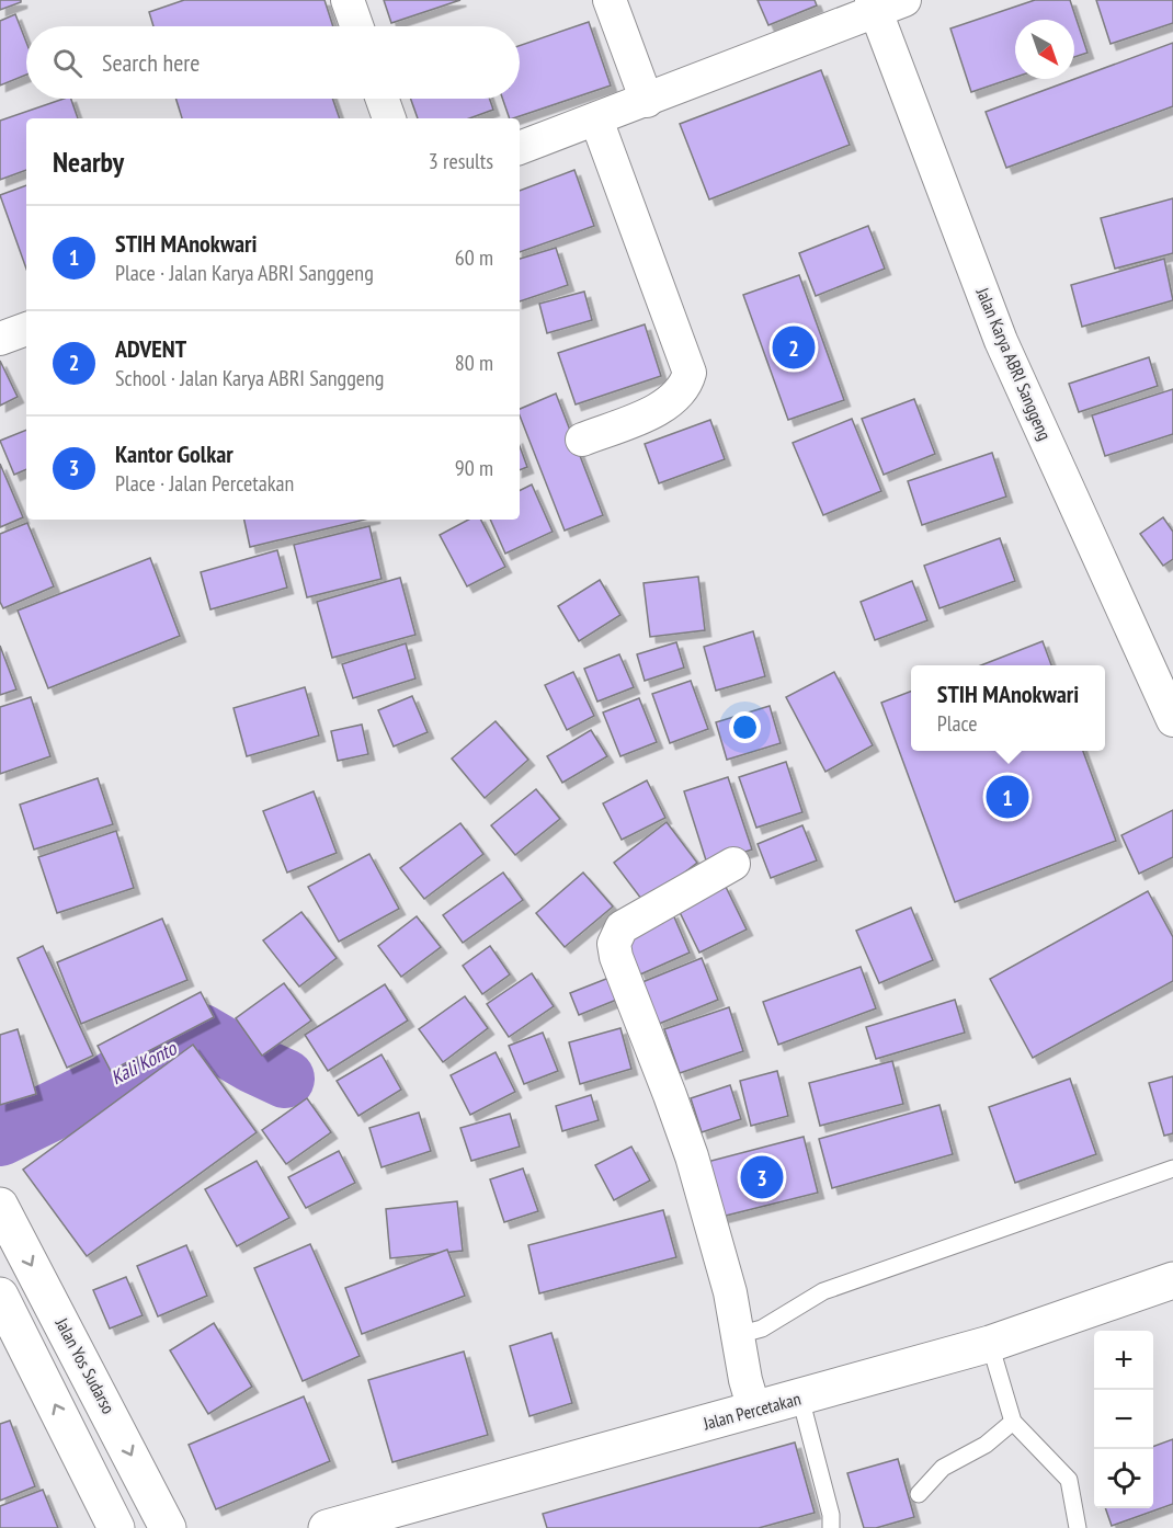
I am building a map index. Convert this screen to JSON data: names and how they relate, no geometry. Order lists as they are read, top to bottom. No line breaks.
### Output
{"streets":{"main road":["Jalan Yos Sudarso","Jalan Percetakan"],"street":["Jalan Karya ABRI Sanggeng"]},"water":["Kali Konto"],"north":"bottom right","page":{"search":"Search here","heading":["Nearby","3 results"],"list":[{"mark":"1","name":"STIH MAnokwari","note":"Place · Jalan Karya ABRI Sanggeng","value":"60 m"},{"mark":"2","name":"ADVENT","note":"School · Jalan Karya ABRI Sanggeng","value":"80 m"},{"mark":"3","name":"Kantor Golkar","note":"Place · Jalan Percetakan","value":"90 m"}],"pins":["2","1","3"],"popup":["STIH MAnokwari","Place"],"map_buttons":["+","−"]}}
